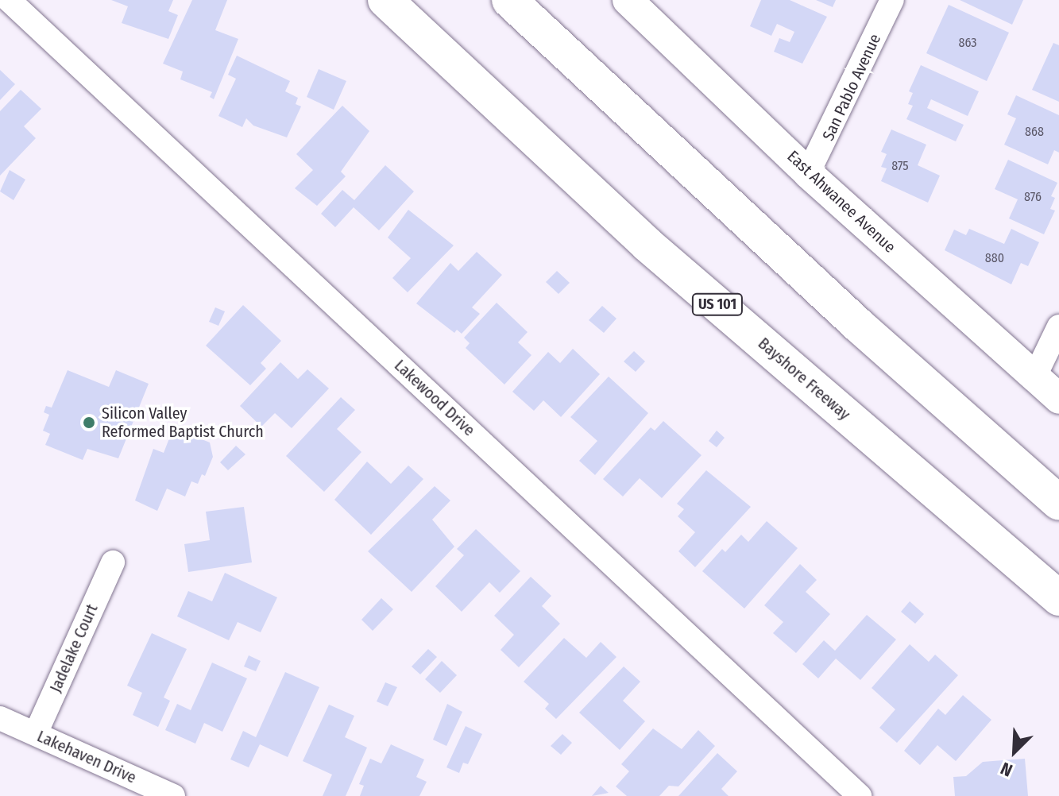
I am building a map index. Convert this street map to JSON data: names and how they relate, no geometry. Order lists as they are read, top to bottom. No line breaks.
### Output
{"streets":{"highway":["US 101","Bayshore Freeway"],"street":["San Pablo Avenue","East Ahwanee Avenue","Lakewood Drive","Jadelake Court","Lakehaven Drive"]},"crossings":[["San Pablo Avenue","East Ahwanee Avenue"],["Jadelake Court","Lakehaven Drive"]],"places":["Silicon Valley Reformed Baptist Church"],"house_numbers":["863","868","875","876","880"],"north":"bottom left"}
